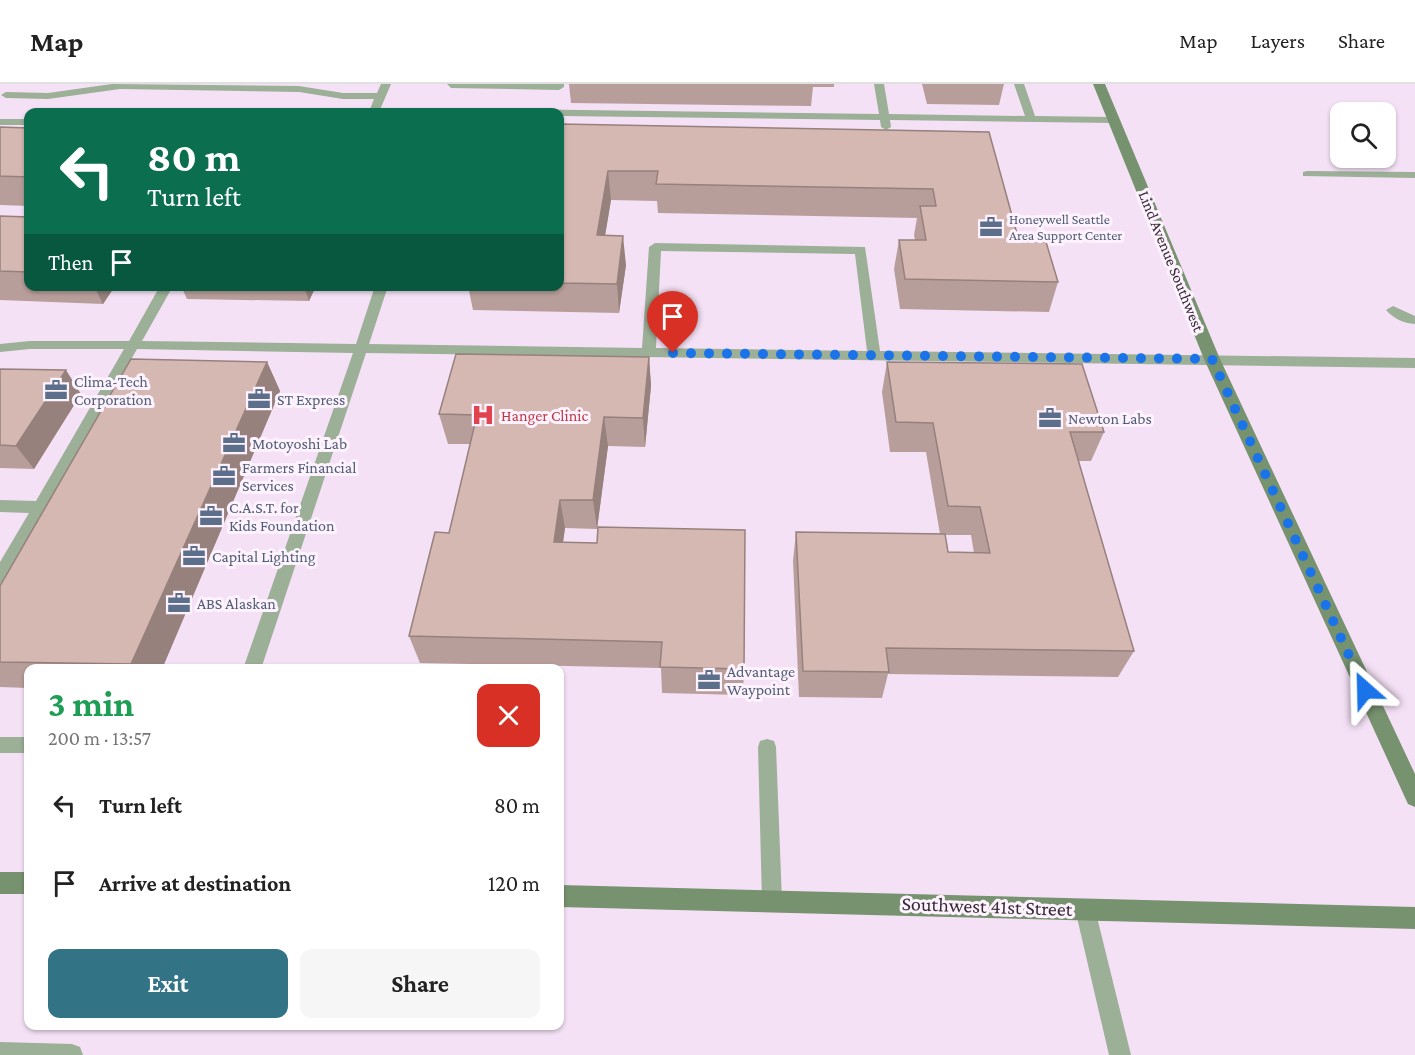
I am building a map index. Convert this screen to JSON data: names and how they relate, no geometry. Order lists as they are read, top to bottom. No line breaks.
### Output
{"streets":{"main road":["Lind Avenue Southwest","Southwest 41st Street"]},"places":{"office":["Honeywell Seattle Area Support Center","Clima-Tech Corporation","ST Express","Newton Labs","Motoyoshi Lab","Farmers Financial Services","C.A.S.T. for Kids Foundation","Capital Lighting","ABS Alaskan","Advantage Waypoint"],"hospital":["Hanger Clinic"]},"page":{"header":"Map","nav":["Map","Layers","Share"],"turn":["80 m","Turn left"],"then":"Then","heading":["3 min","200 m · 13:57"],"list":[{"name":"Turn left","value":"80 m"},{"name":"Arrive at destination","value":"120 m"}],"buttons":["Exit","Share"]}}
